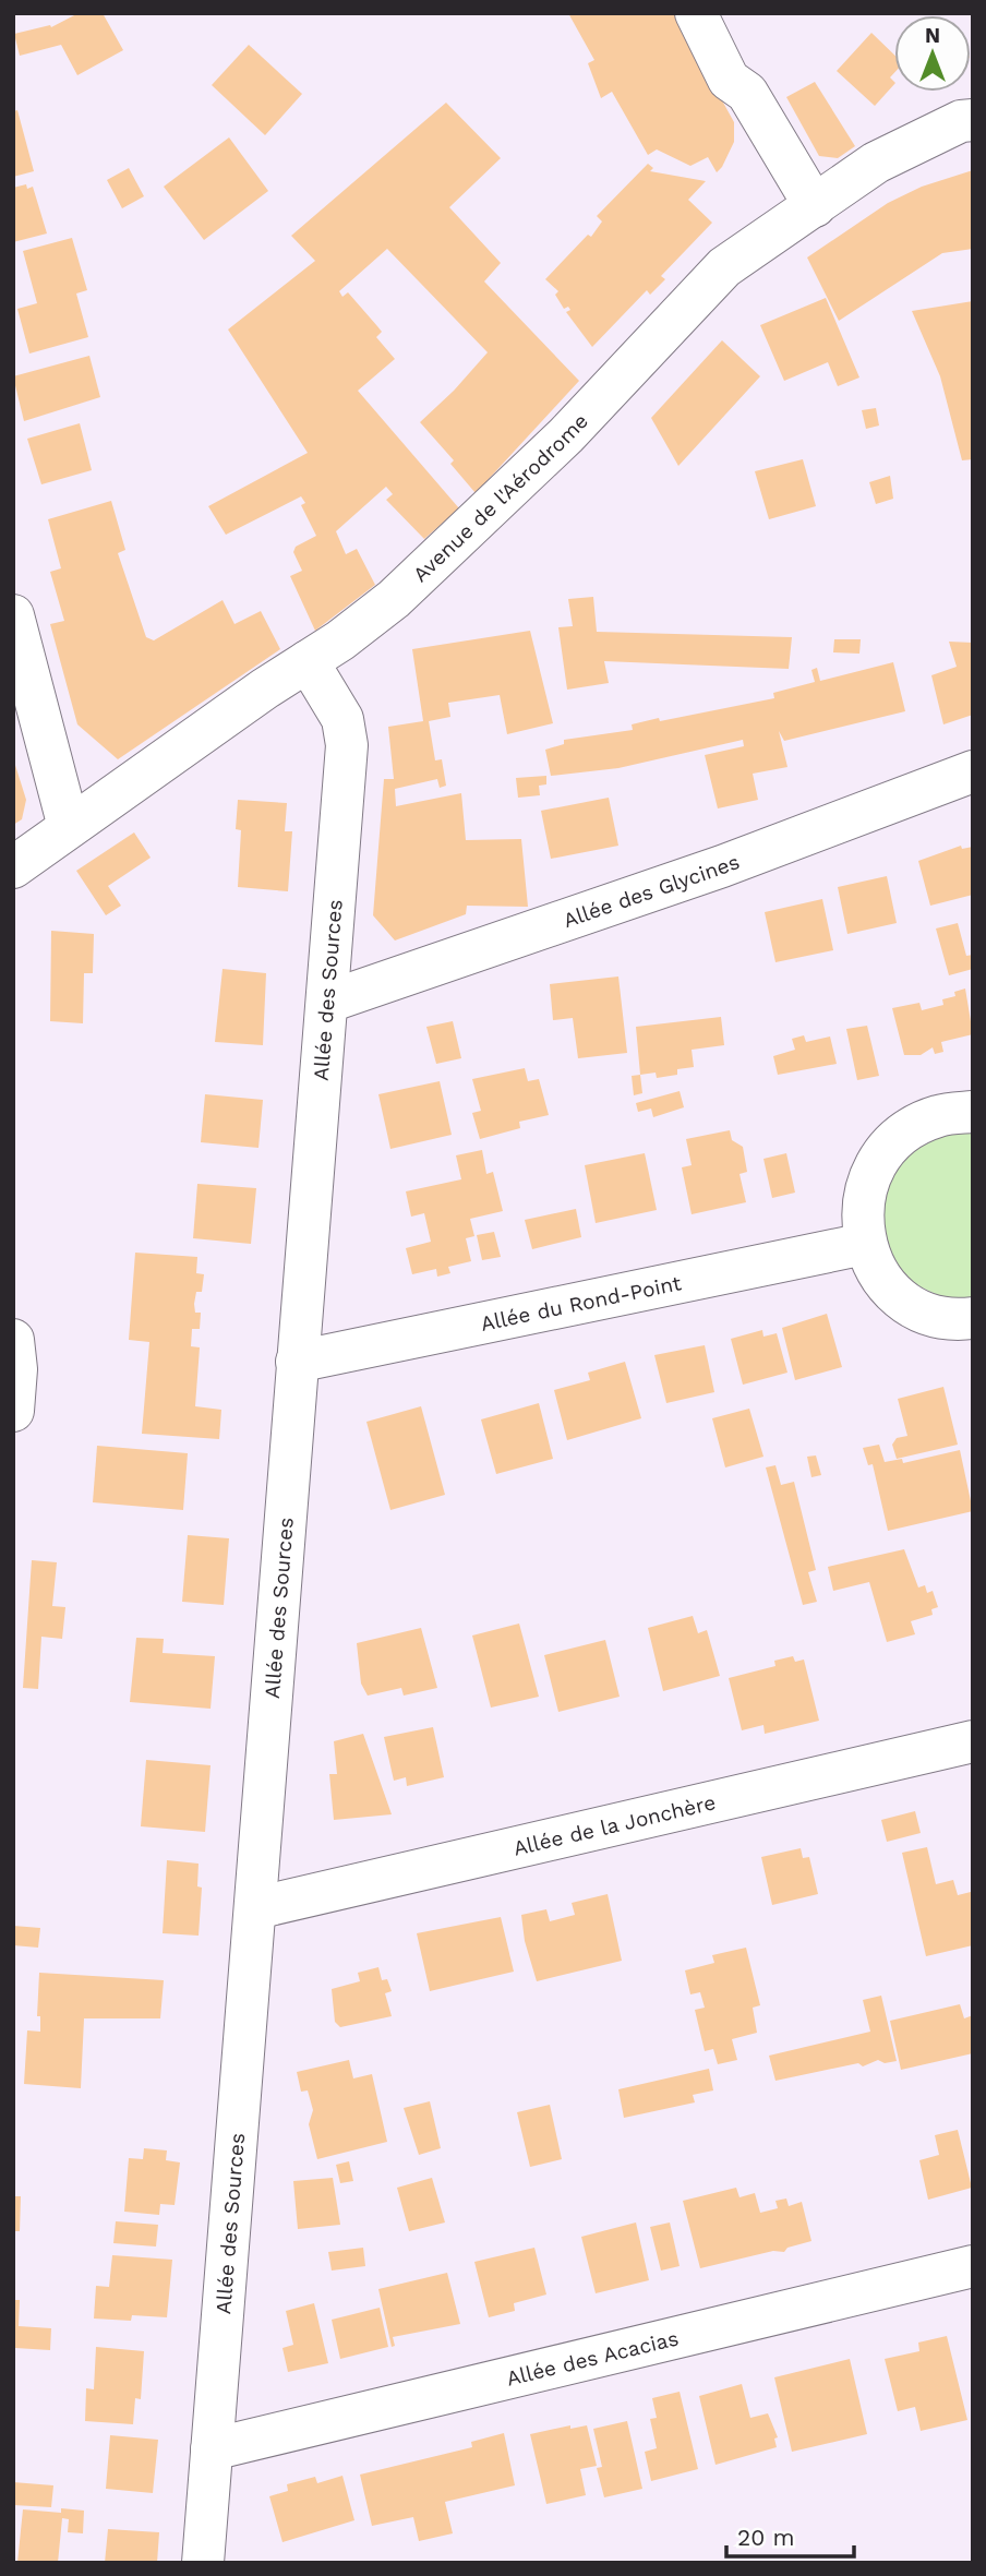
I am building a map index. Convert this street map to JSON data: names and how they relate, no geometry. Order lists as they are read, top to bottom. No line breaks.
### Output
{"streets":{"street":["Avenue de l'Aérodrome","Allée des Glycines","Allée des Sources","Allée du Rond-Point","Allée de la Jonchère","Allée des Acacias"]},"crossings":[["Avenue de l'Aérodrome","Allée des Sources"],["Allée des Glycines","Allée des Sources"],["Allée des Sources","Allée du Rond-Point"],["Allée des Sources","Allée de la Jonchère"],["Allée des Sources","Allée des Acacias"]],"scale_bar":"20 m","north":"top"}
